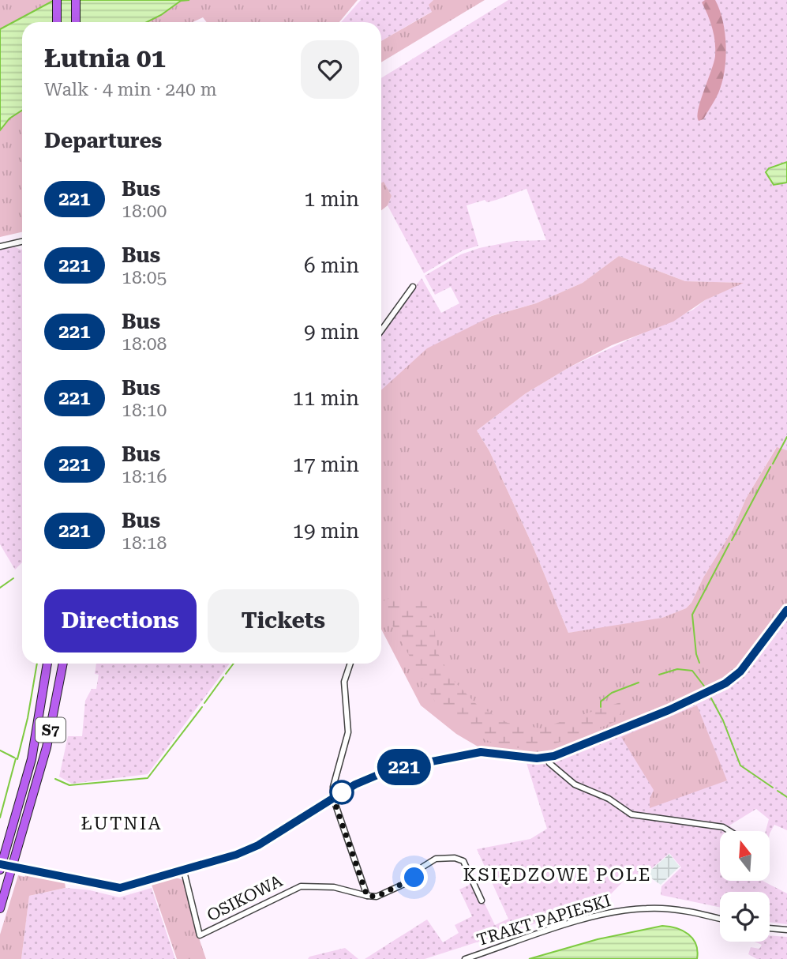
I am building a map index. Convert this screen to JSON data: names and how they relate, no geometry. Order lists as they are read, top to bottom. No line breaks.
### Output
{"streets":{"highway":["S7"],"street":["OSIKOWA","TRAKT PAPIESKI"]},"districts":["ŁUTNIA","KSIĘDZOWE POLE"],"lines":["bus line 221"],"north":"top","page":{"on_map":"221","heading":[["Łutnia 01","Walk · 4 min · 240 m"],"Departures"],"list":[{"mark":"221","name":"Bus","note":"18:00","value":"1 min"},{"mark":"221","name":"Bus","note":"18:05","value":"6 min"},{"mark":"221","name":"Bus","note":"18:08","value":"9 min"},{"mark":"221","name":"Bus","note":"18:10","value":"11 min"},{"mark":"221","name":"Bus","note":"18:16","value":"17 min"},{"mark":"221","name":"Bus","note":"18:18","value":"19 min"}],"buttons":["Directions","Tickets"]}}
